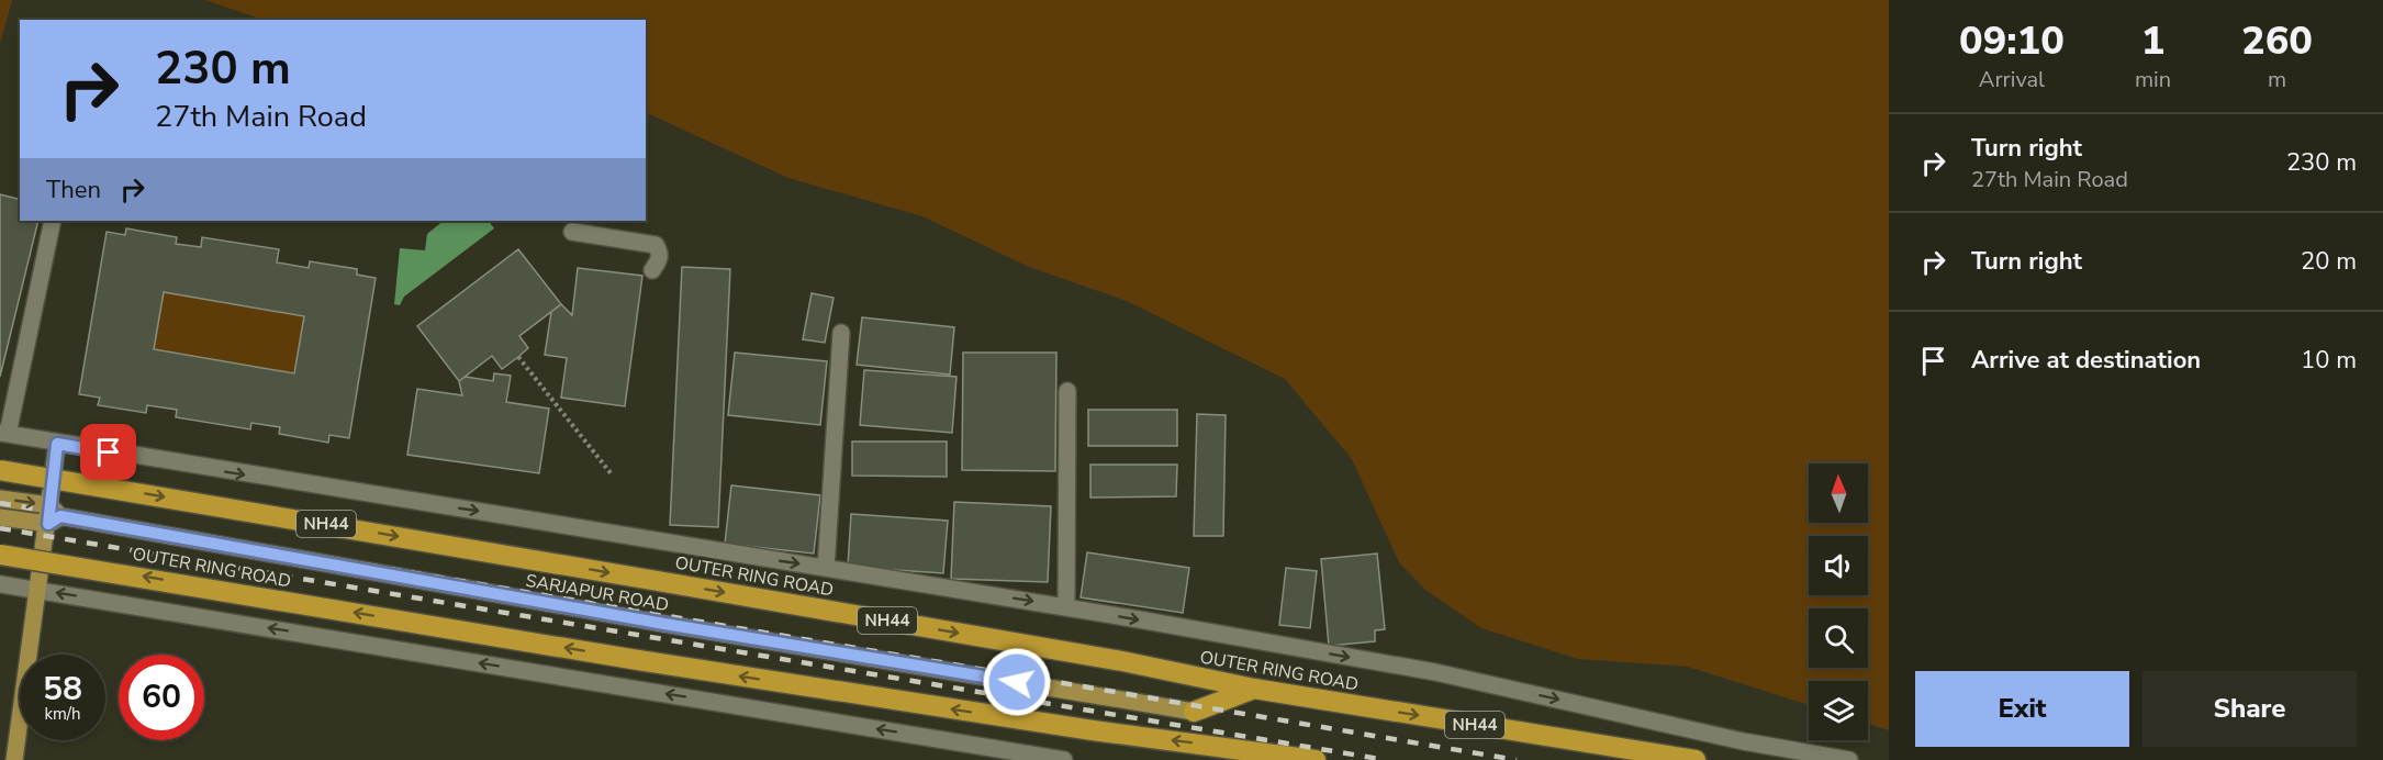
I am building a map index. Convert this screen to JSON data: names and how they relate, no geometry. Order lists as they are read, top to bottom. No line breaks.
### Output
{"streets":{"highway":["NH44","OUTER RING ROAD"],"main road":["SARJAPUR ROAD"]},"north":"top","page":{"eta":["09:10","Arrival","1","min","260","m"],"turn":["230 m","27th Main Road"],"list":[{"name":"Turn right","note":"27th Main Road","value":"230 m"},{"name":"Turn right","value":"20 m"},{"name":"Arrive at destination","value":"10 m"}],"then":"Then","speed":"58 km/h","limit":"60","buttons":["Exit","Share"]}}
